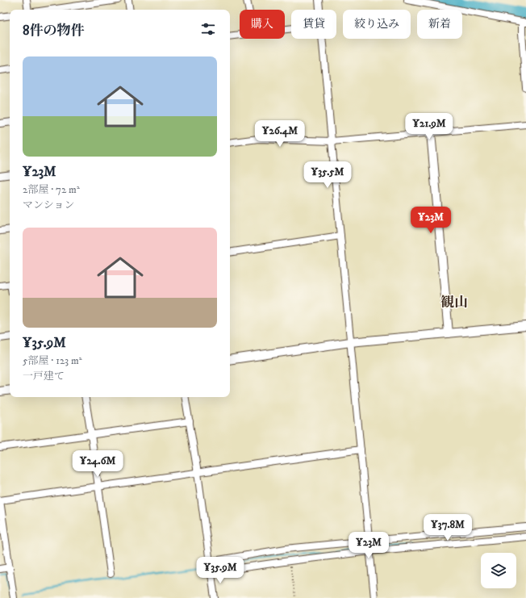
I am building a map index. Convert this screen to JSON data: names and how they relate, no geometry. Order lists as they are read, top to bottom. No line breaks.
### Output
{"districts":["観山"],"page":{"chip":["購入","賃貸","絞り込み","新着"],"heading":"8件の物件","list":[{"name":"¥23M","note":"2部屋 · 72 m² · マンション"},{"name":"¥35.9M","note":"5部屋 · 123 m² · 一戸建て"}],"price":["¥21.9M","¥26.4M","¥35.5M","¥23M","¥24.6M","¥37.8M","¥23M","¥35.9M"]}}
